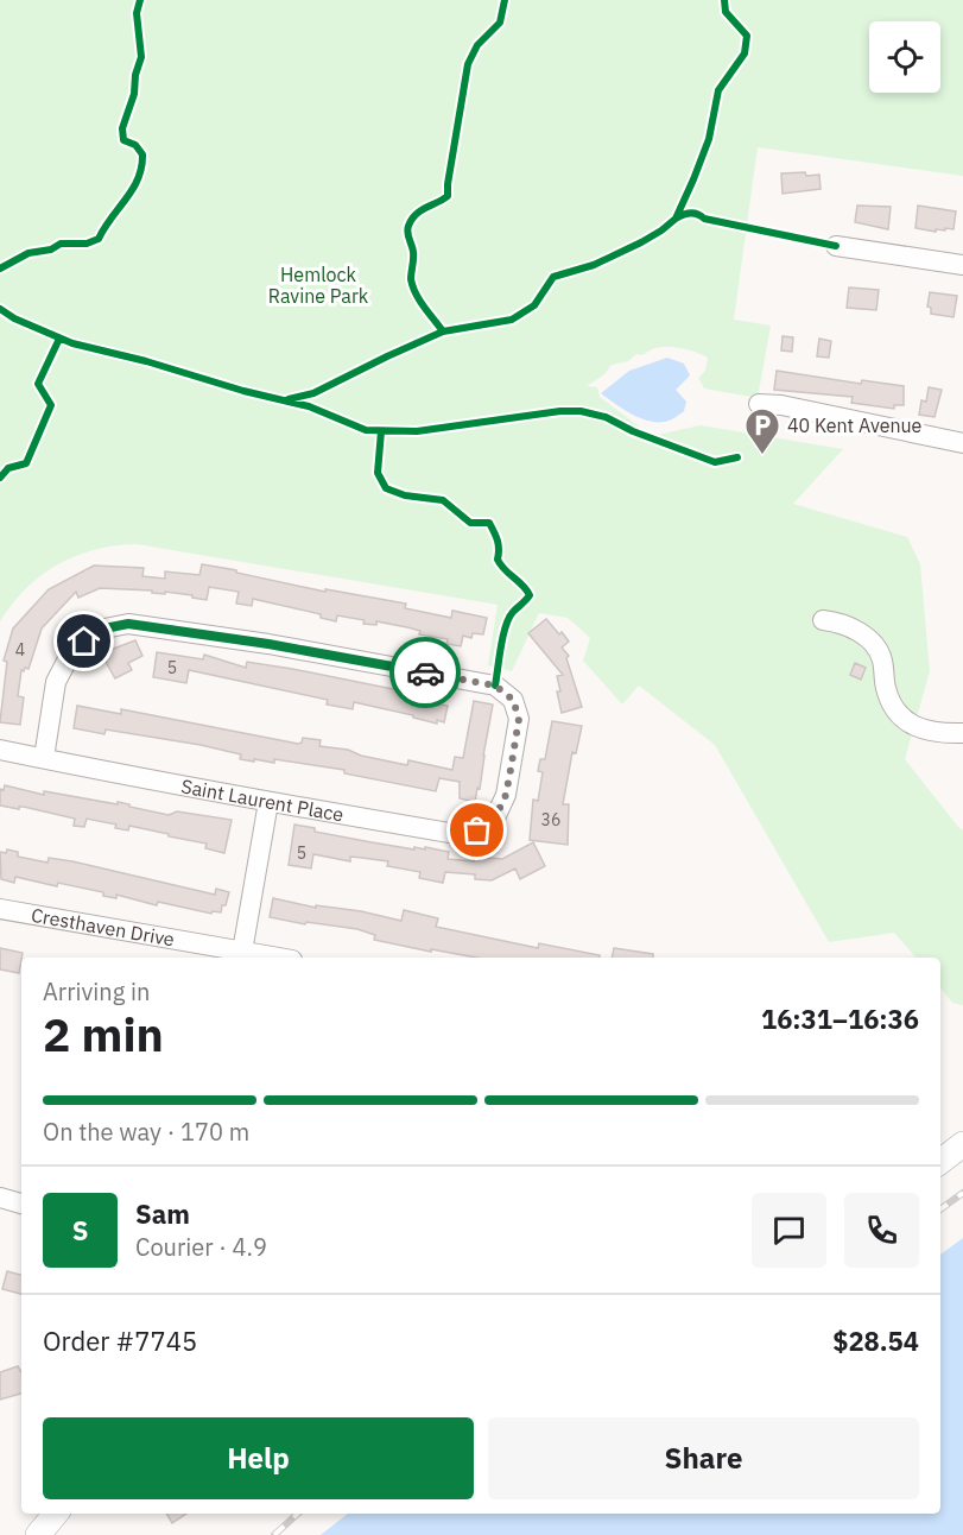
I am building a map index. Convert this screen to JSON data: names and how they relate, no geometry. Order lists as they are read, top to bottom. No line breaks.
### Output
{"streets":{"street":["Saint Laurent Place","Cresthaven Drive"]},"parks":["Hemlock Ravine Park"],"places":{"parking":["40 Kent Avenue"]},"house_numbers":["4","5","36","5"],"page":{"heading":["2 min","Arriving in","16:31–16:36"],"panel":["Sam","Courier · 4.9","Order #7745","$28.54"],"bar":"On the way · 170 m","round":"S","buttons":["Help","Share"]}}
